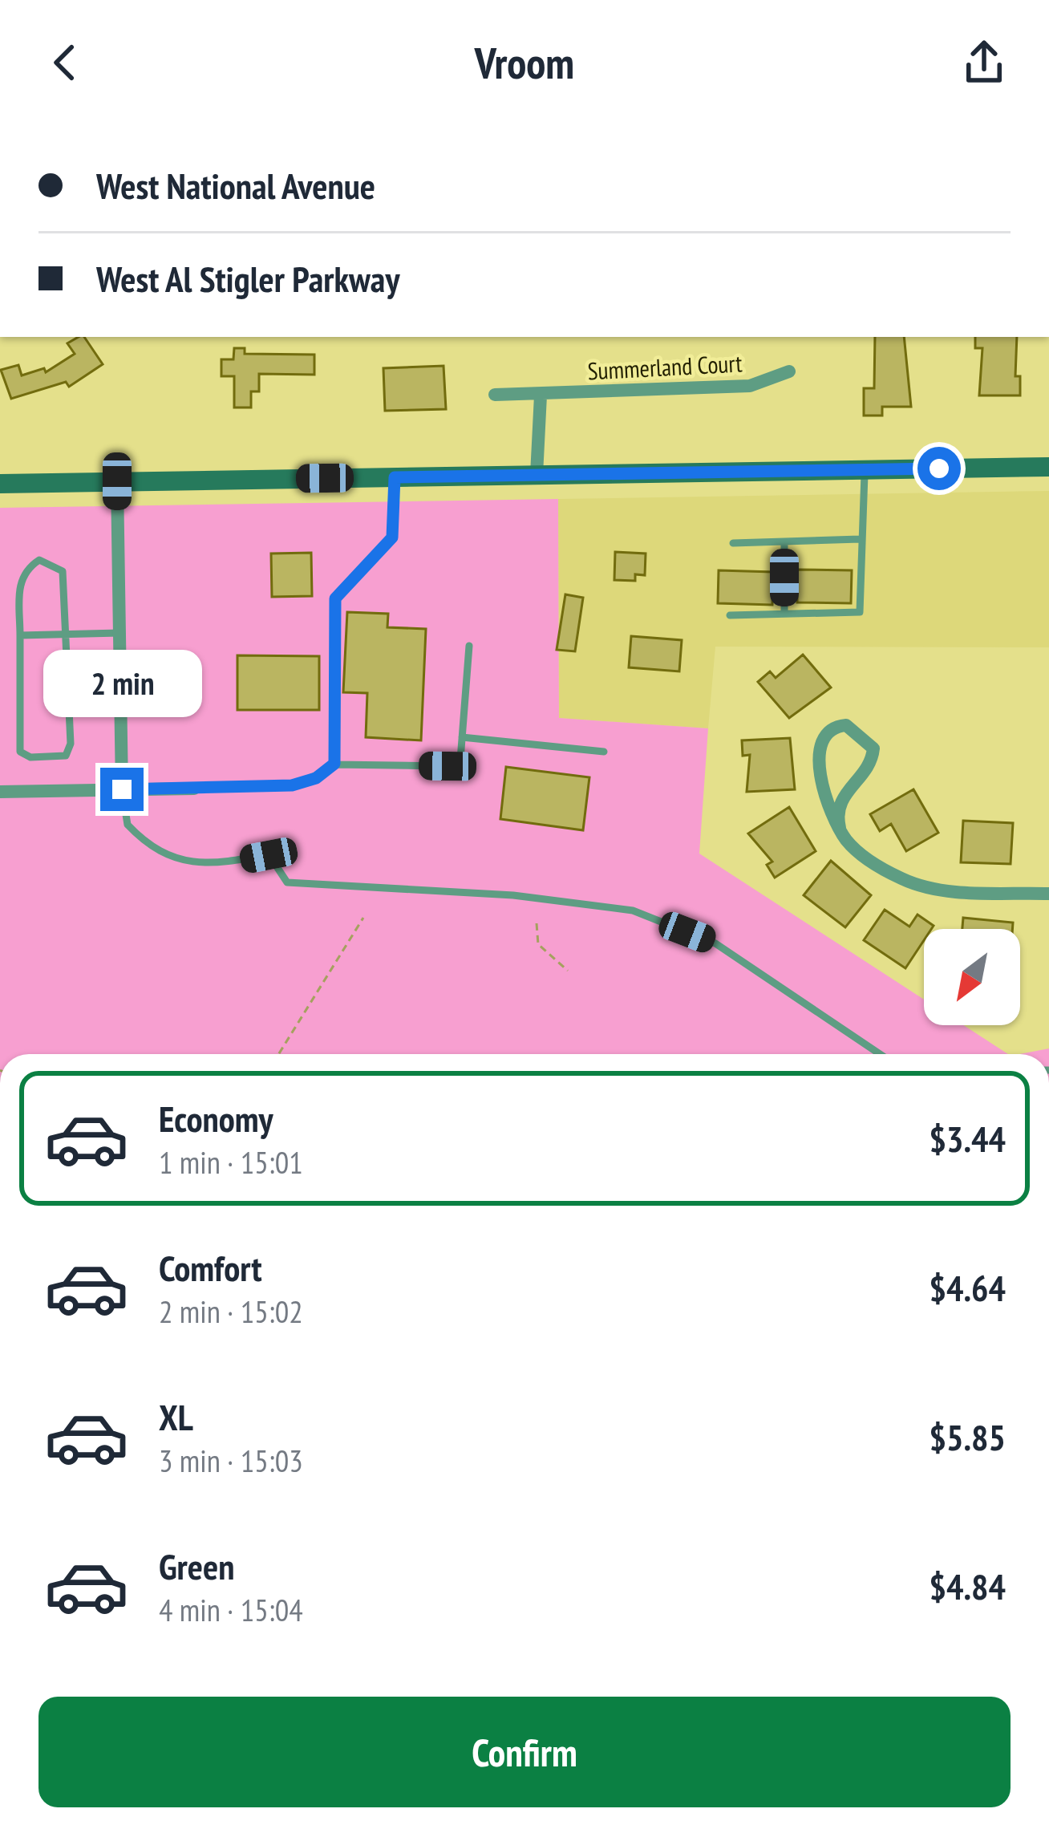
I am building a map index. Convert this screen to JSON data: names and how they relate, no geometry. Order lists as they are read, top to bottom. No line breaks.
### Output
{"streets":{"street":["Summerland Court"]},"north":"bottom left","page":{"header":"Vroom","banner":["West National Avenue","West Al Stigler Parkway"],"bubble":"2 min","list":[{"name":"Economy","note":"1 min · 15:01","value":"$3.44"},{"name":"Comfort","note":"2 min · 15:02","value":"$4.64"},{"name":"XL","note":"3 min · 15:03","value":"$5.85"},{"name":"Green","note":"4 min · 15:04","value":"$4.84"}],"buttons":"Confirm"}}
